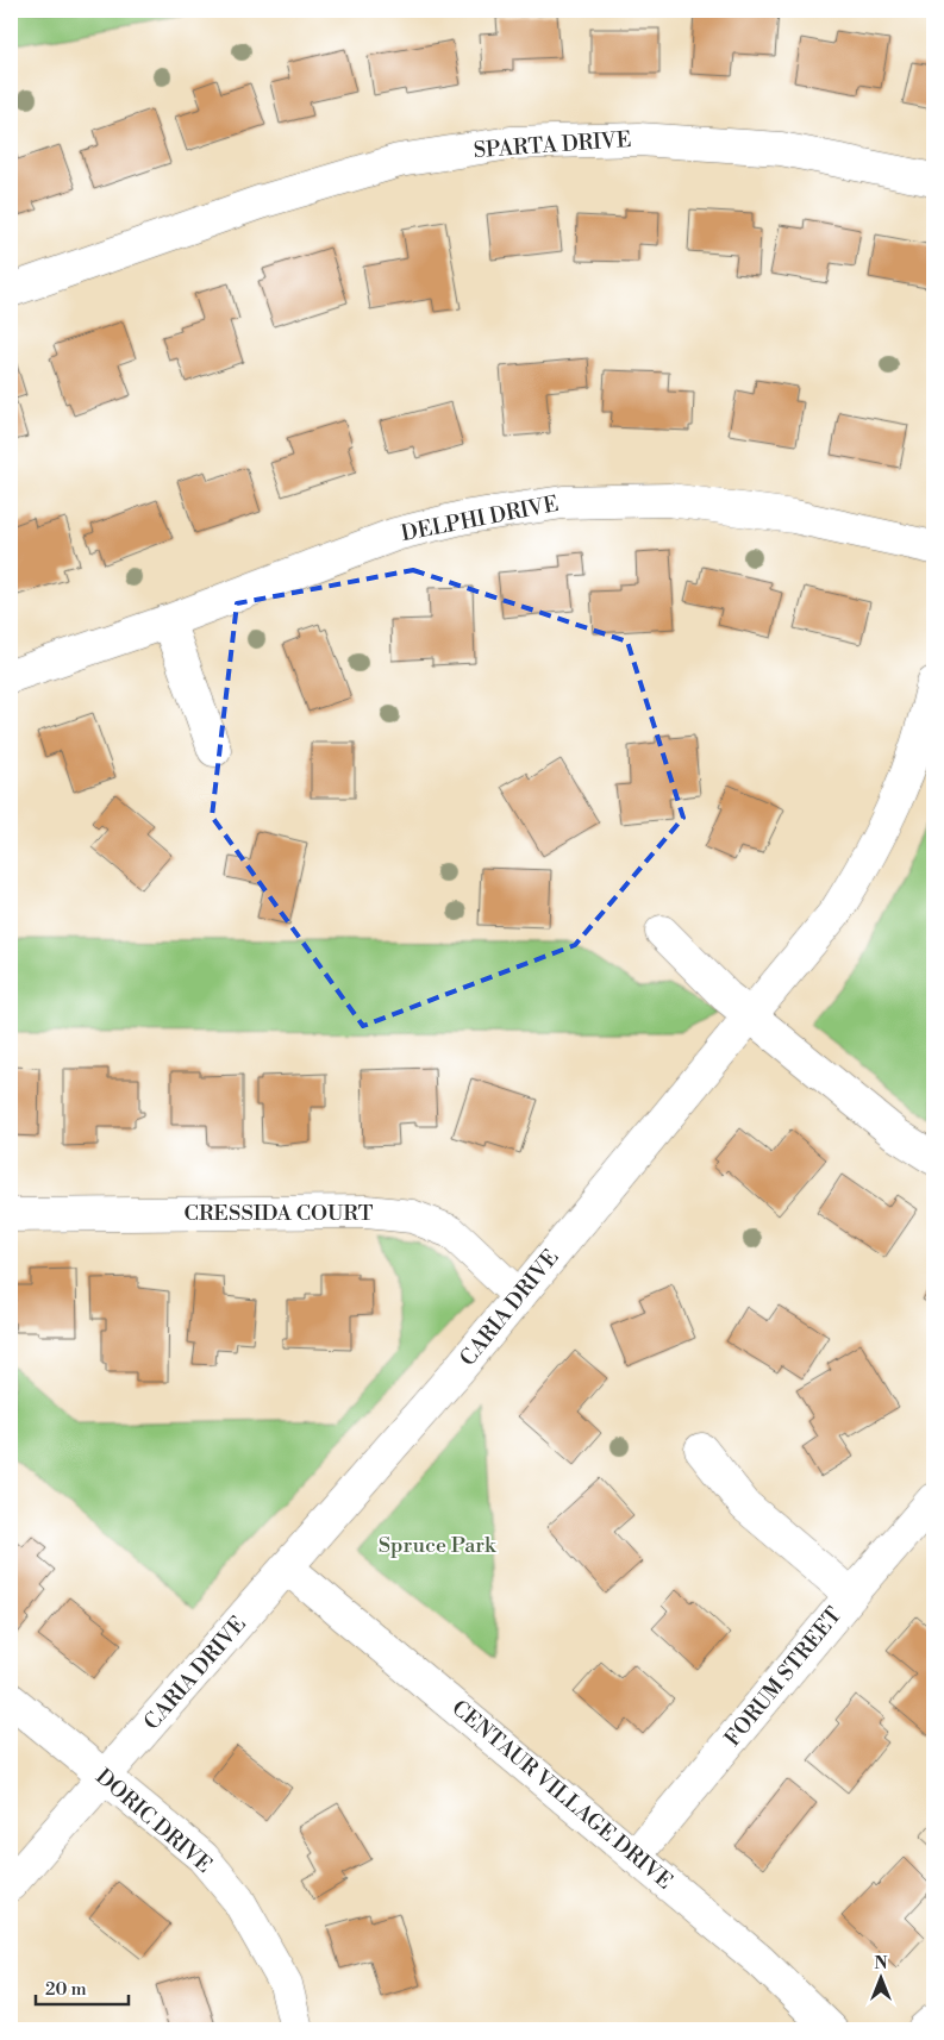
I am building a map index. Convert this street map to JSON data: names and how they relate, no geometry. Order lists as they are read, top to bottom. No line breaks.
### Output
{"streets":{"street":["SPARTA DRIVE","DELPHI DRIVE","CRESSIDA COURT","CARIA DRIVE","FORUM STREET","CENTAUR VILLAGE DRIVE","DORIC DRIVE"]},"crossings":[["CRESSIDA COURT","CARIA DRIVE"],["CARIA DRIVE","CENTAUR VILLAGE DRIVE"],["CARIA DRIVE","DORIC DRIVE"],["FORUM STREET","CENTAUR VILLAGE DRIVE"]],"parks":["Spruce Park"],"scale_bar":"20 m","north":"top"}
